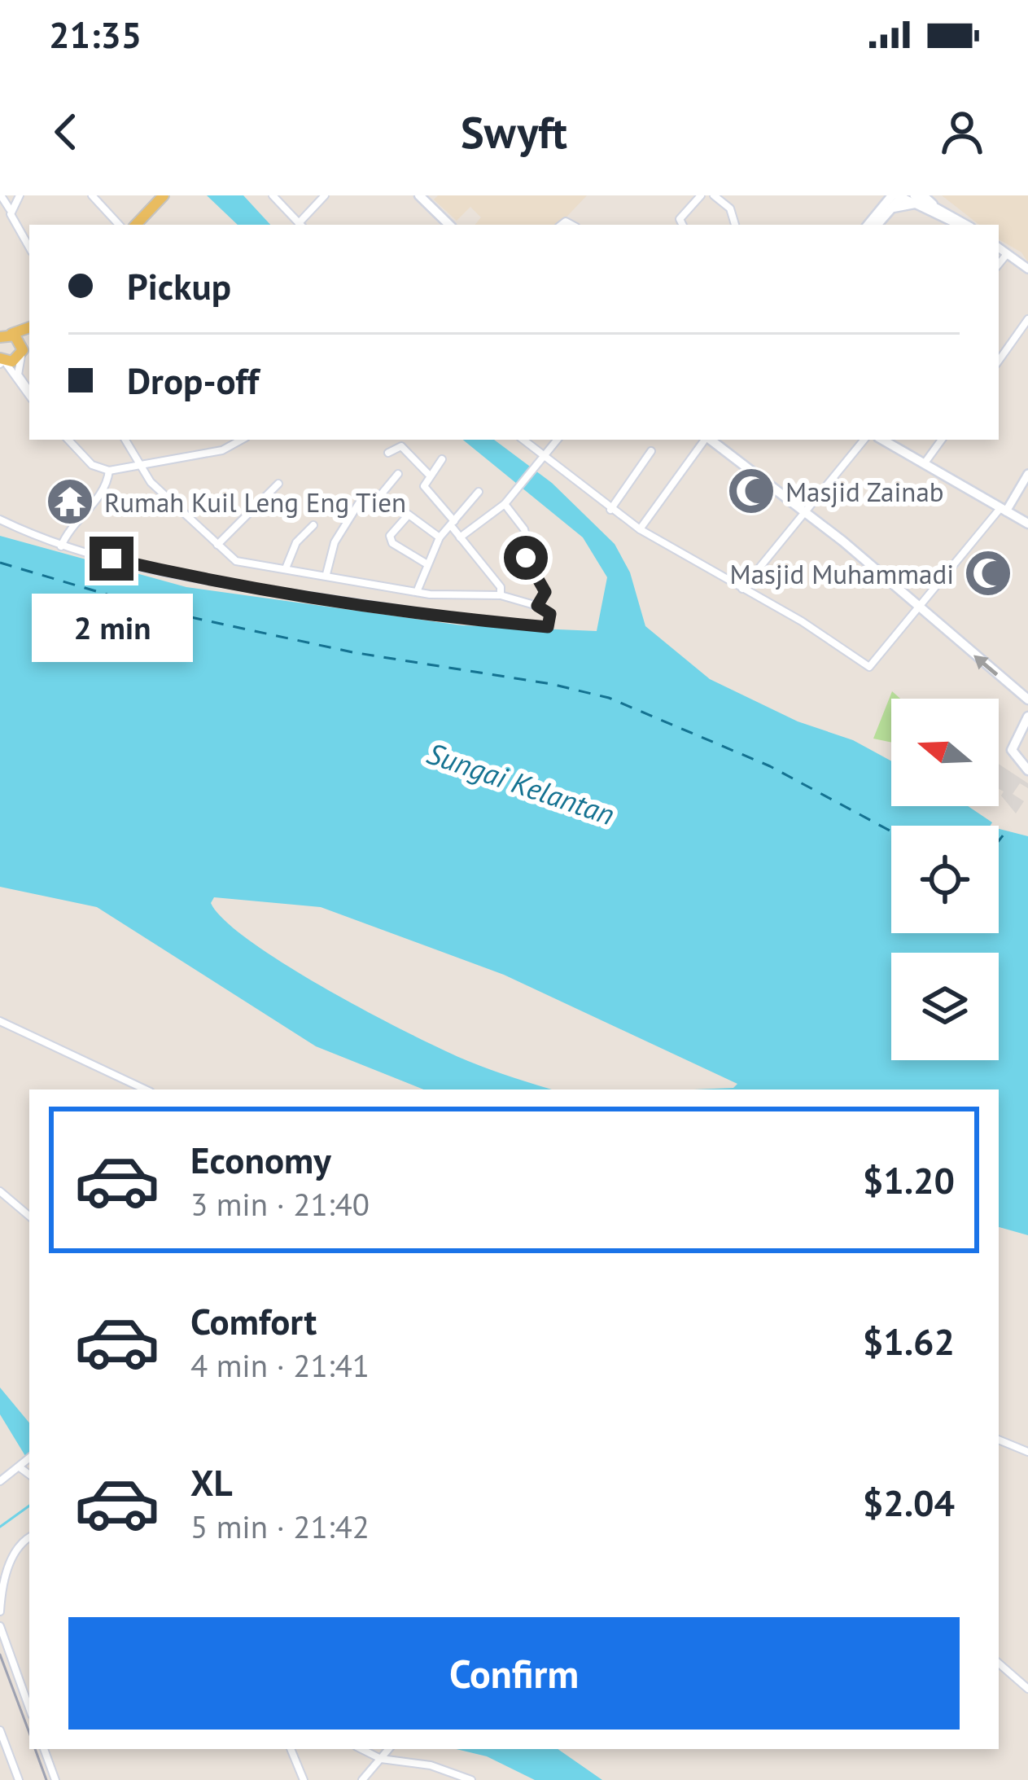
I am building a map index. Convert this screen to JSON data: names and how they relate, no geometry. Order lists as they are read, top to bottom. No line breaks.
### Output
{"water":["Sungai Kelantan"],"places":{"mosque":["Masjid Zainab","Masjid Muhammadi"],"temple":["Rumah Kuil Leng Eng Tien"]},"north":"left","page":{"status":"21:35","header":"Swyft","banner":["Pickup","Drop-off"],"bubble":"2 min","list":[{"name":"Economy","note":"3 min · 21:40","value":"$1.20"},{"name":"Comfort","note":"4 min · 21:41","value":"$1.62"},{"name":"XL","note":"5 min · 21:42","value":"$2.04"}],"buttons":"Confirm"}}
